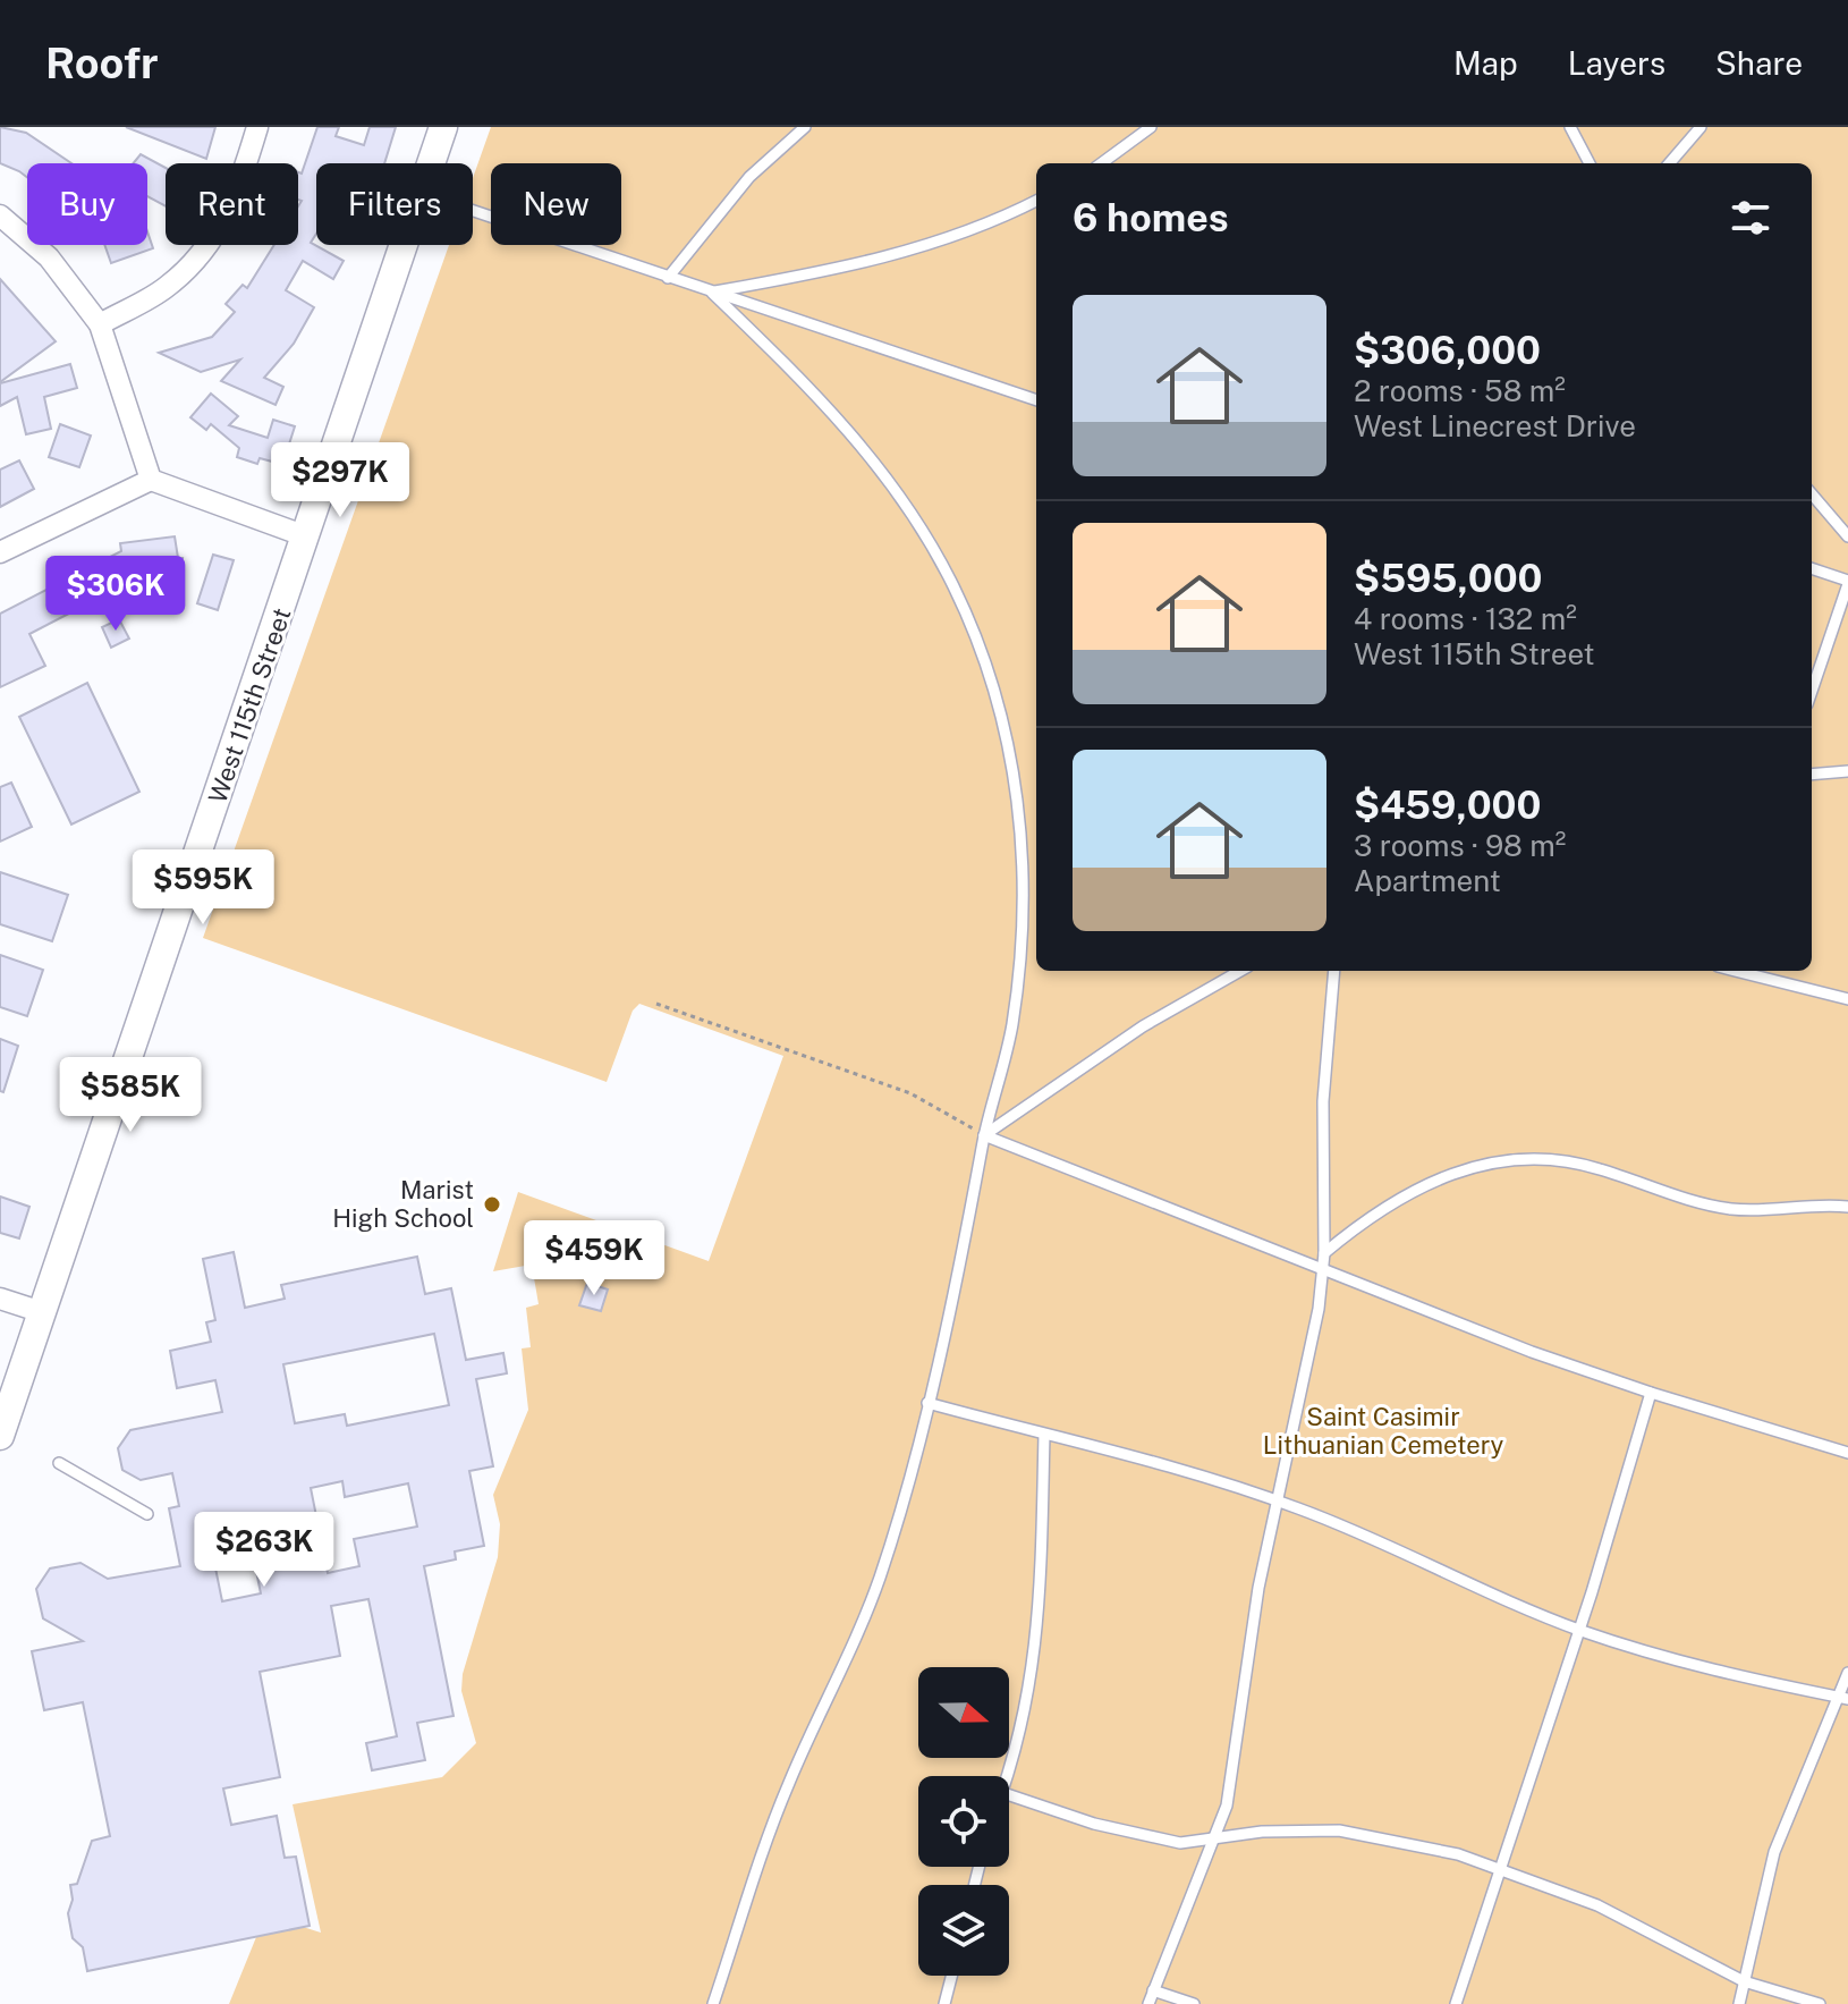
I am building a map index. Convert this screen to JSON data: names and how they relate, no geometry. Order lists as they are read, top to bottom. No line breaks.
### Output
{"streets":{"street":["West 115th Street"]},"parks":["Saint Casimir Lithuanian Cemetery"],"places":["Marist High School"],"north":"right","page":{"header":"Roofr","nav":["Map","Layers","Share"],"chip":["Buy","Rent","Filters","New"],"heading":"6 homes","list":[{"name":"$306,000","note":"2 rooms · 58 m² · West Linecrest Drive"},{"name":"$595,000","note":"4 rooms · 132 m² · West 115th Street"},{"name":"$459,000","note":"3 rooms · 98 m² · Apartment"}],"price":["$297K","$306K","$595K","$585K","$459K","$263K"]}}
